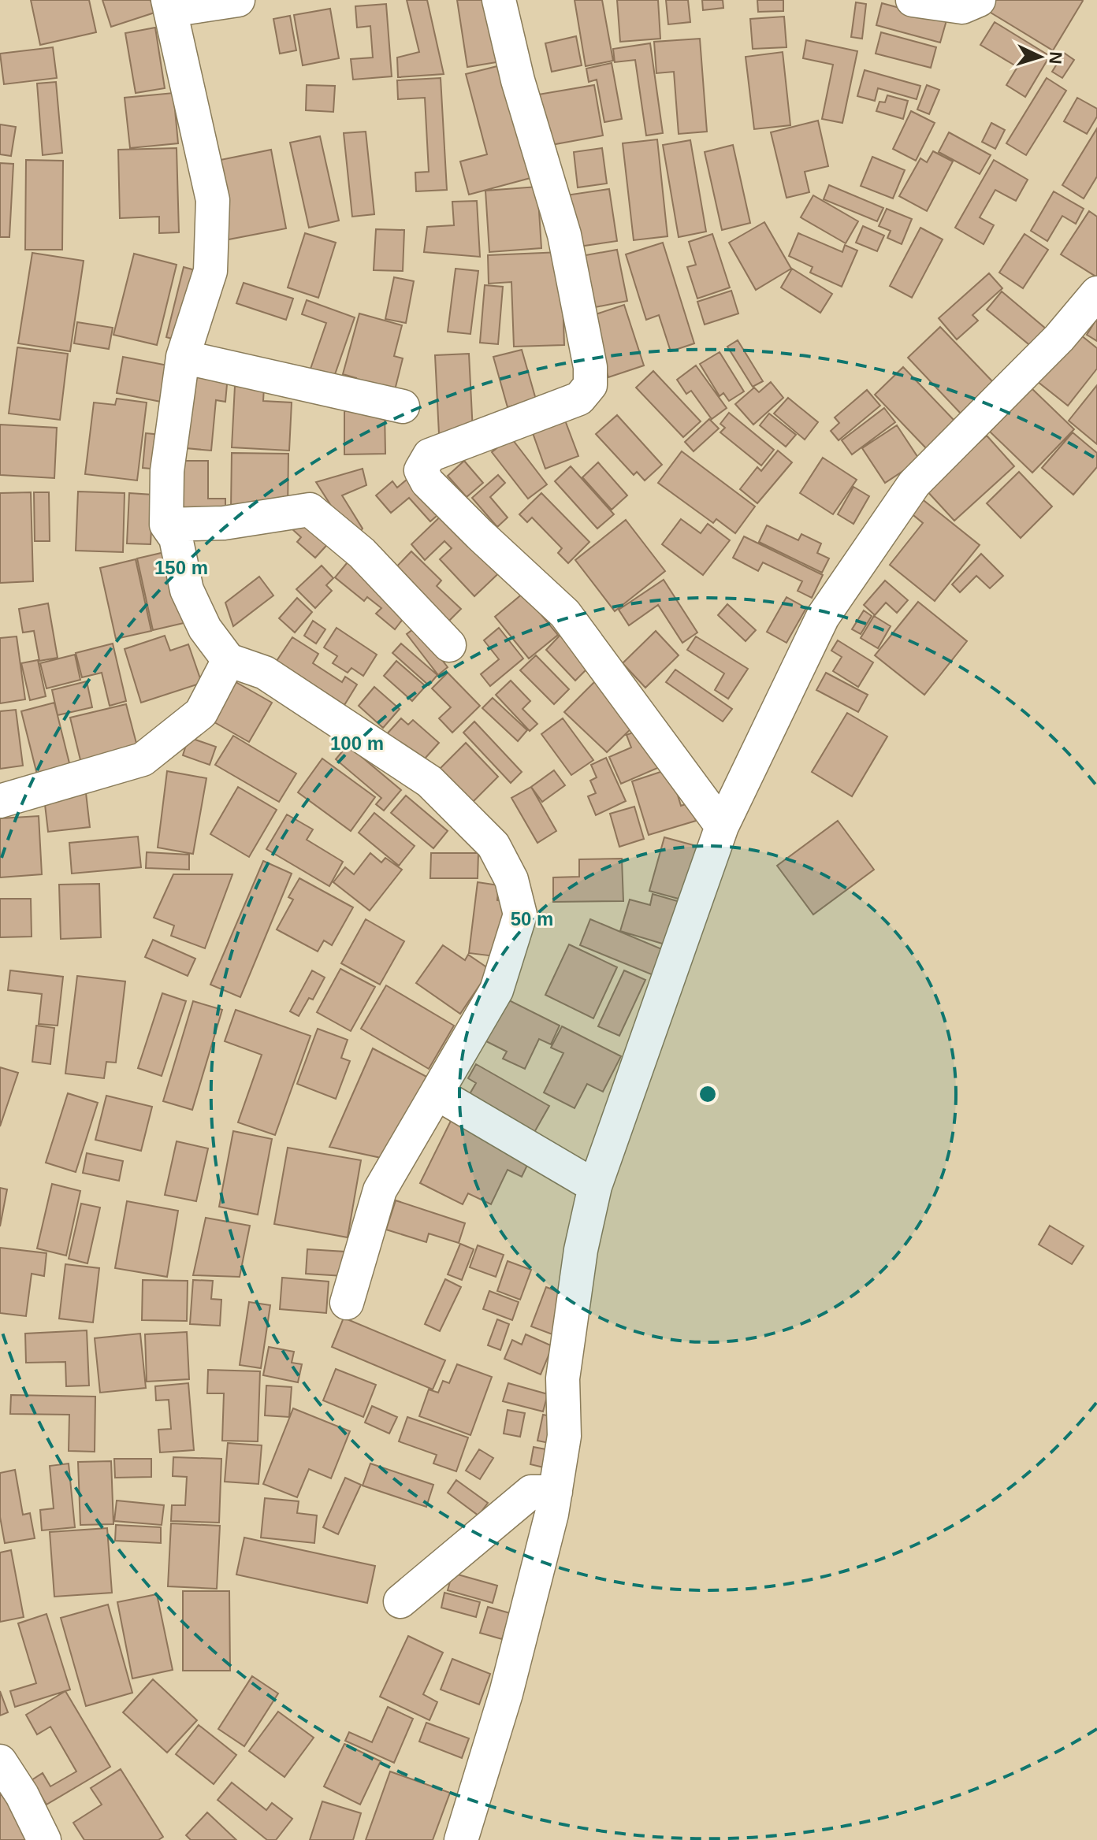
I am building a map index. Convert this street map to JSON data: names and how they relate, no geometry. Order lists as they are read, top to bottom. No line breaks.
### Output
{"north":"right","rings":["150 m","100 m","50 m"]}
